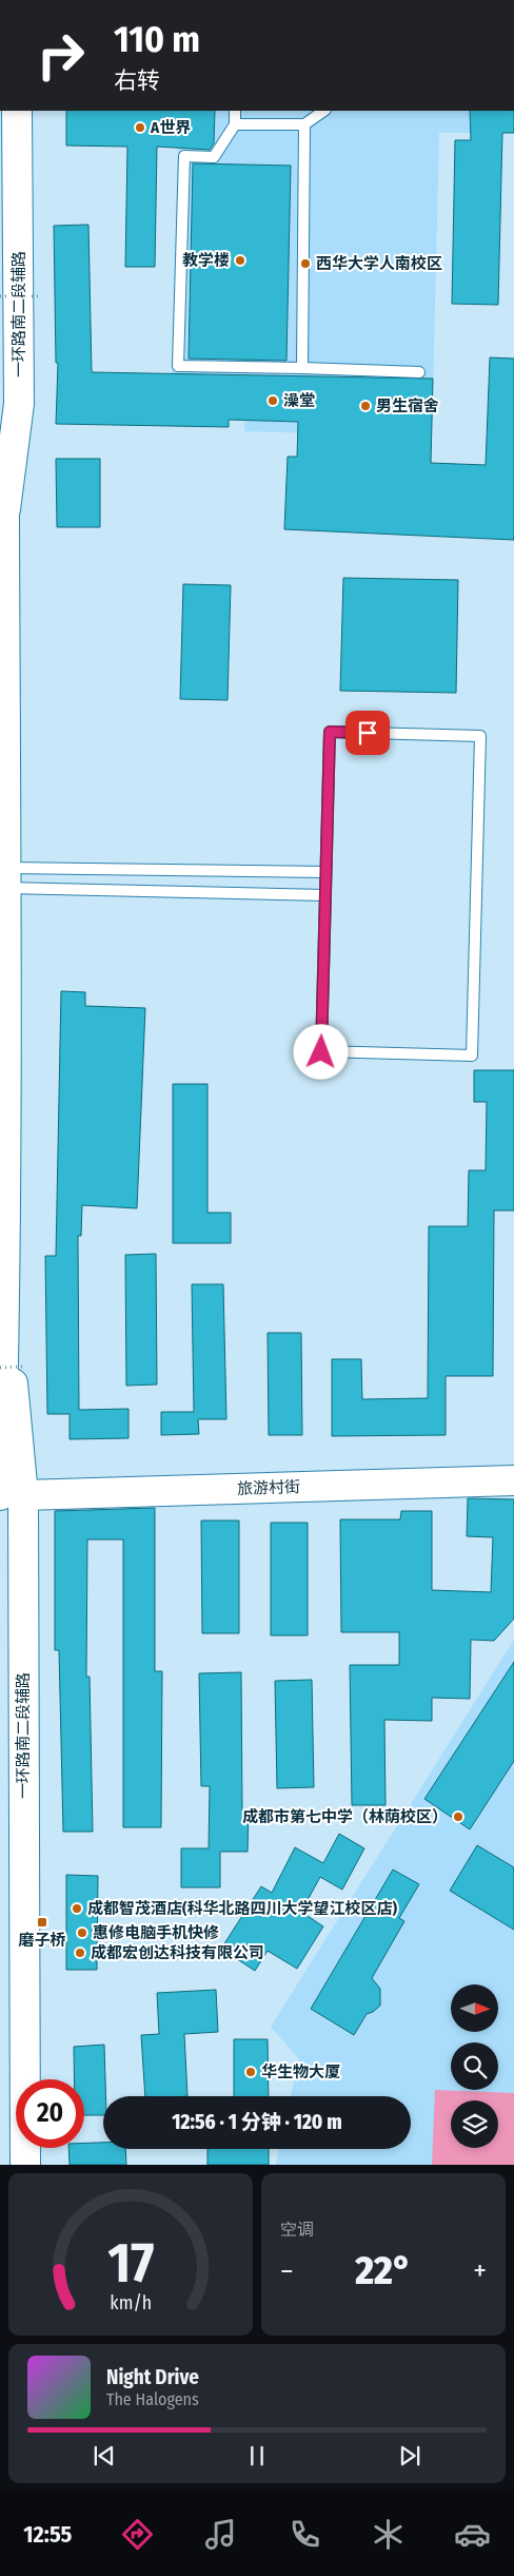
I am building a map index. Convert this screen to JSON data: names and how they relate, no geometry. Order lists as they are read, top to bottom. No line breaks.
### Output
{"streets":{"main road":["一环路南二段辅路","旅游村街"]},"crossings":[["一环路南二段辅路","旅游村街"]],"places":{"other":["A世界","教学楼","西华大学人南校区","澡堂","男生宿舍","成都市第七中学（林荫校区）","成都智茂酒店(科华北路四川大学望江校区店)","惠修电脑手机快修","成都宏创达科技有限公司","华生物大厦"],"transit":["磨子桥"]},"north":"right","page":{"turn":["110 m","右转"],"limit":"20","trip":"12:56 · 1 分钟 · 120 m","tile":"空调","heat":["−","22°","+"],"song":["Night Drive","The Halogens"],"tabs":"12:55","gauge":["17","km/h"]}}
